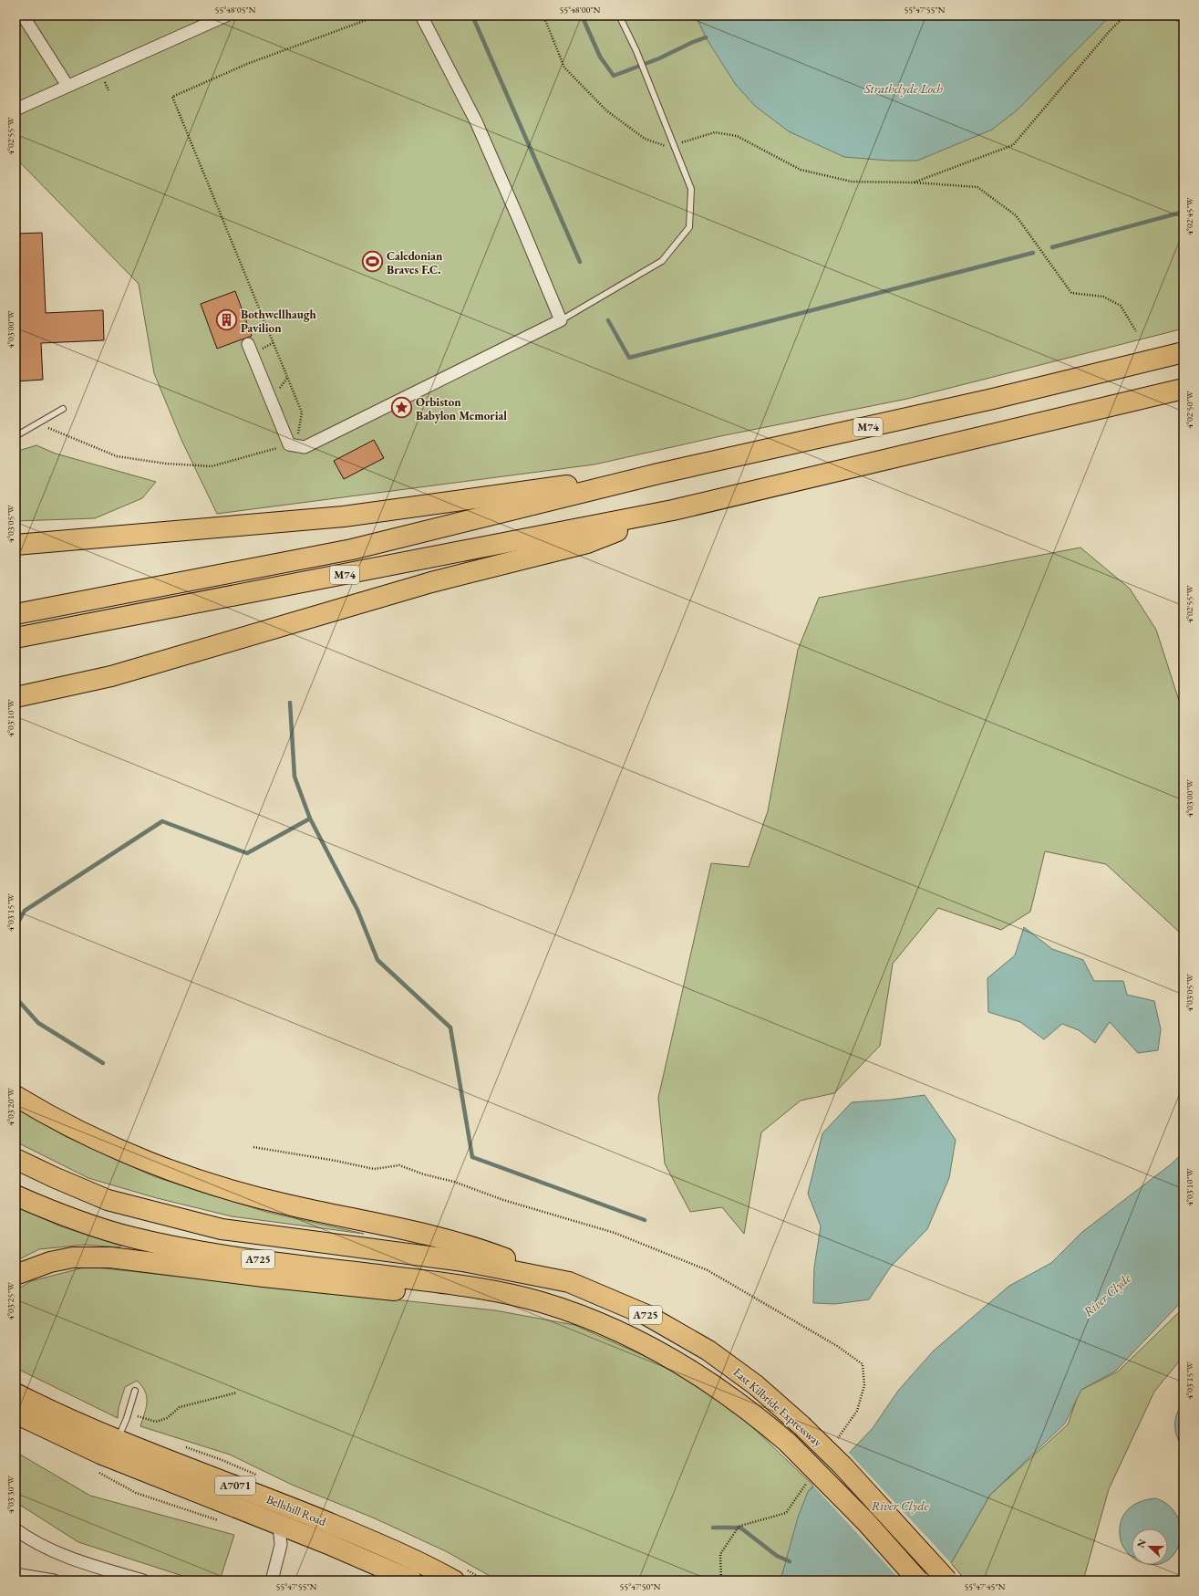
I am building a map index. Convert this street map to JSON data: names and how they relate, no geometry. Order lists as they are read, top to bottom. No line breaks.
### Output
{"streets":{"highway":["M74","A725","East Kilbride Expressway","A7071","Bellshill Road"]},"crossings":[["A725","East Kilbride Expressway"]],"water":["Strathclyde Loch","River Clyde"],"places":{"sports":["Caledonian Braves F.C."],"building":["Bothwellhaugh Pavilion"],"place":["Orbiston Babylon Memorial"]},"north":"left","coordinates":["55°48'05\"N","55°48'00\"N","55°47'55\"N","4°02'55\"W","4°02'45\"W","4°03'00\"W","4°02'50\"W","4°03'05\"W","4°03'10\"W","4°03'15\"W","4°03'20\"W","4°03'25\"W","4°03'30\"W","55°47'50\"N","55°47'45\"N"]}
